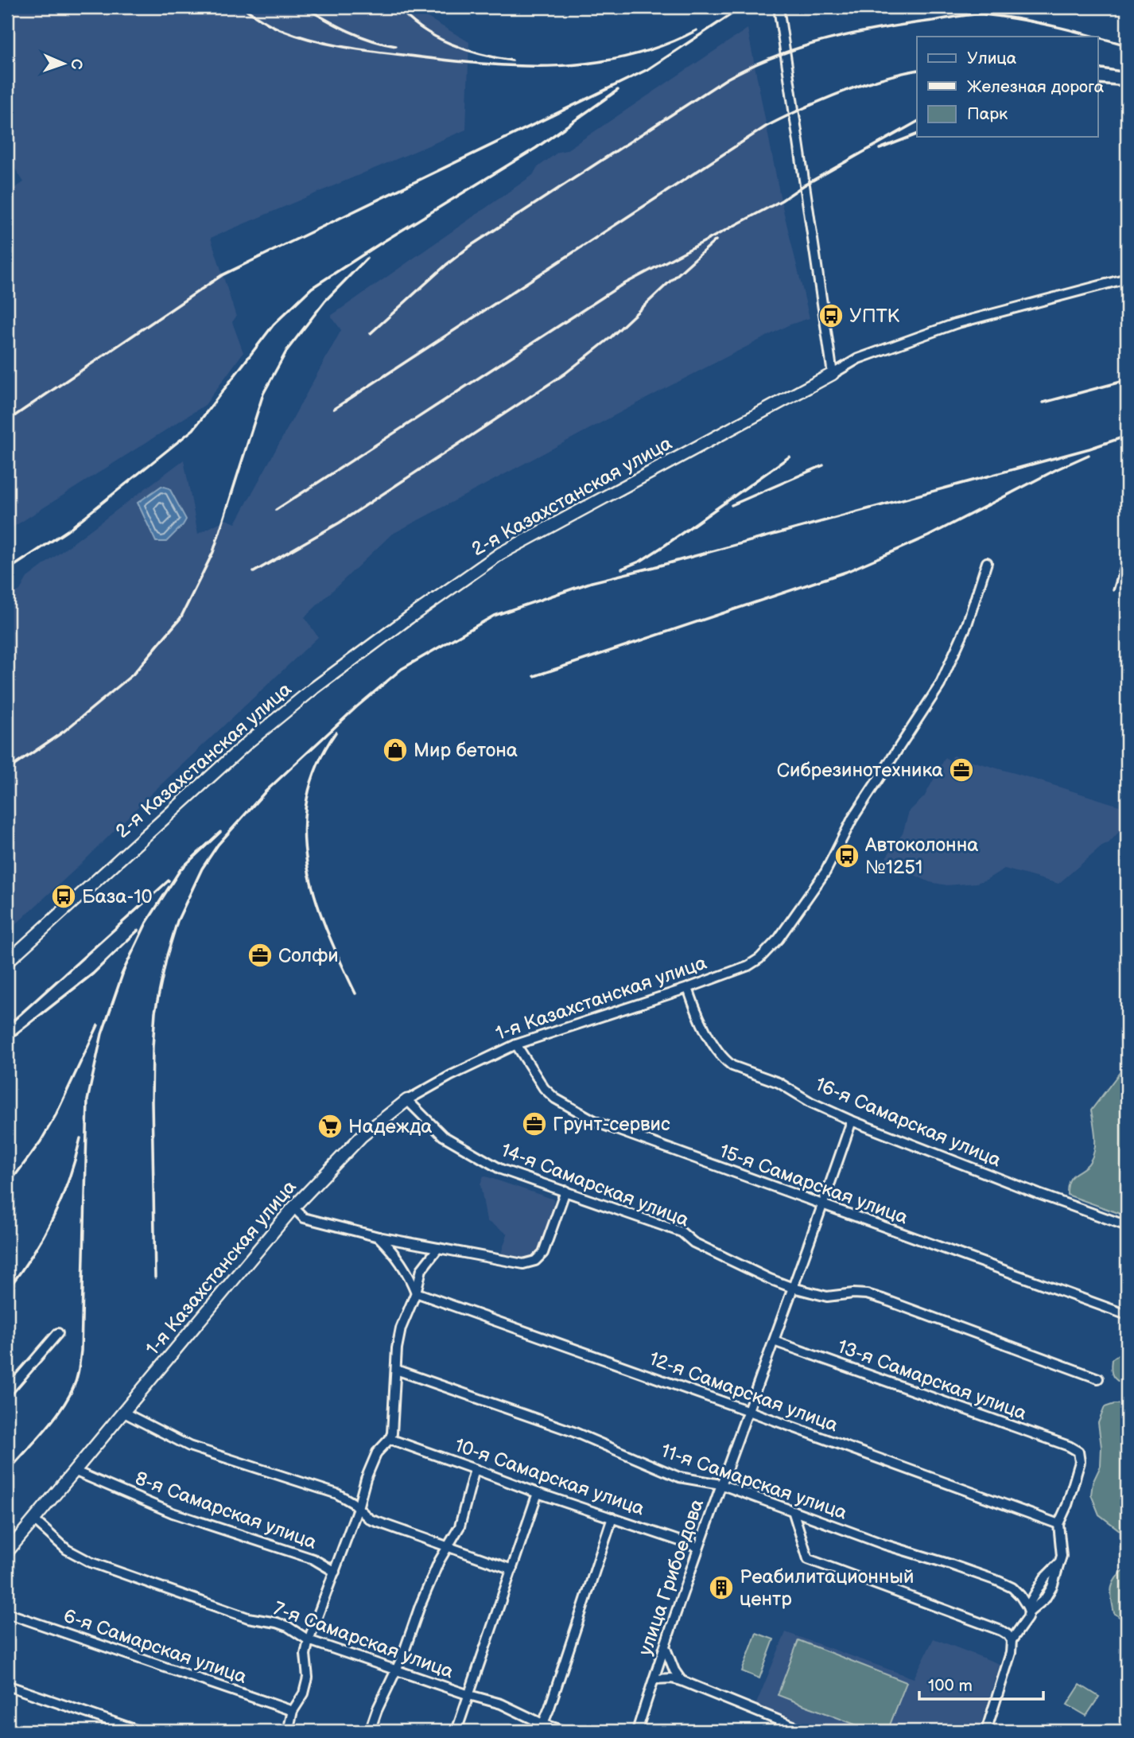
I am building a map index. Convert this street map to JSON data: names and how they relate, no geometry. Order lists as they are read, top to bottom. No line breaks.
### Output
{"streets":{"street":["2-я Казахстанская улица","1-я Казахстанская улица","16-я Самарская улица","15-я Самарская улица","14-я Самарская улица","13-я Самарская улица","12-я Самарская улица","10-я Самарская улица","11-я Самарская улица","8-я Самарская улица","улица Грибоедова","7-я Самарская улица","6-я Самарская улица"]},"crossings":[["1-я Казахстанская улица","16-я Самарская улица"],["1-я Казахстанская улица","15-я Самарская улица"],["1-я Казахстанская улица","14-я Самарская улица"],["1-я Казахстанская улица","8-я Самарская улица"],["1-я Казахстанская улица","7-я Самарская улица"],["16-я Самарская улица","улица Грибоедова"],["15-я Самарская улица","улица Грибоедова"],["14-я Самарская улица","улица Грибоедова"],["13-я Самарская улица","12-я Самарская улица"],["13-я Самарская улица","улица Грибоедова"],["12-я Самарская улица","улица Грибоедова"],["10-я Самарская улица","улица Грибоедова"],["11-я Самарская улица","улица Грибоедова"]],"places":{"bus stop":["УПТК","Автоколонна №1251","База-10"],"shop":["Мир бетона"],"office":["Сибрезинотехника","Солфи","Грунт-сервис"],"supermarket":["Надежда"],"building":["Реабилитационный центр"]},"legend":["Улица","Железная дорога","Парк"],"scale_bar":"100 m","north":"right"}
